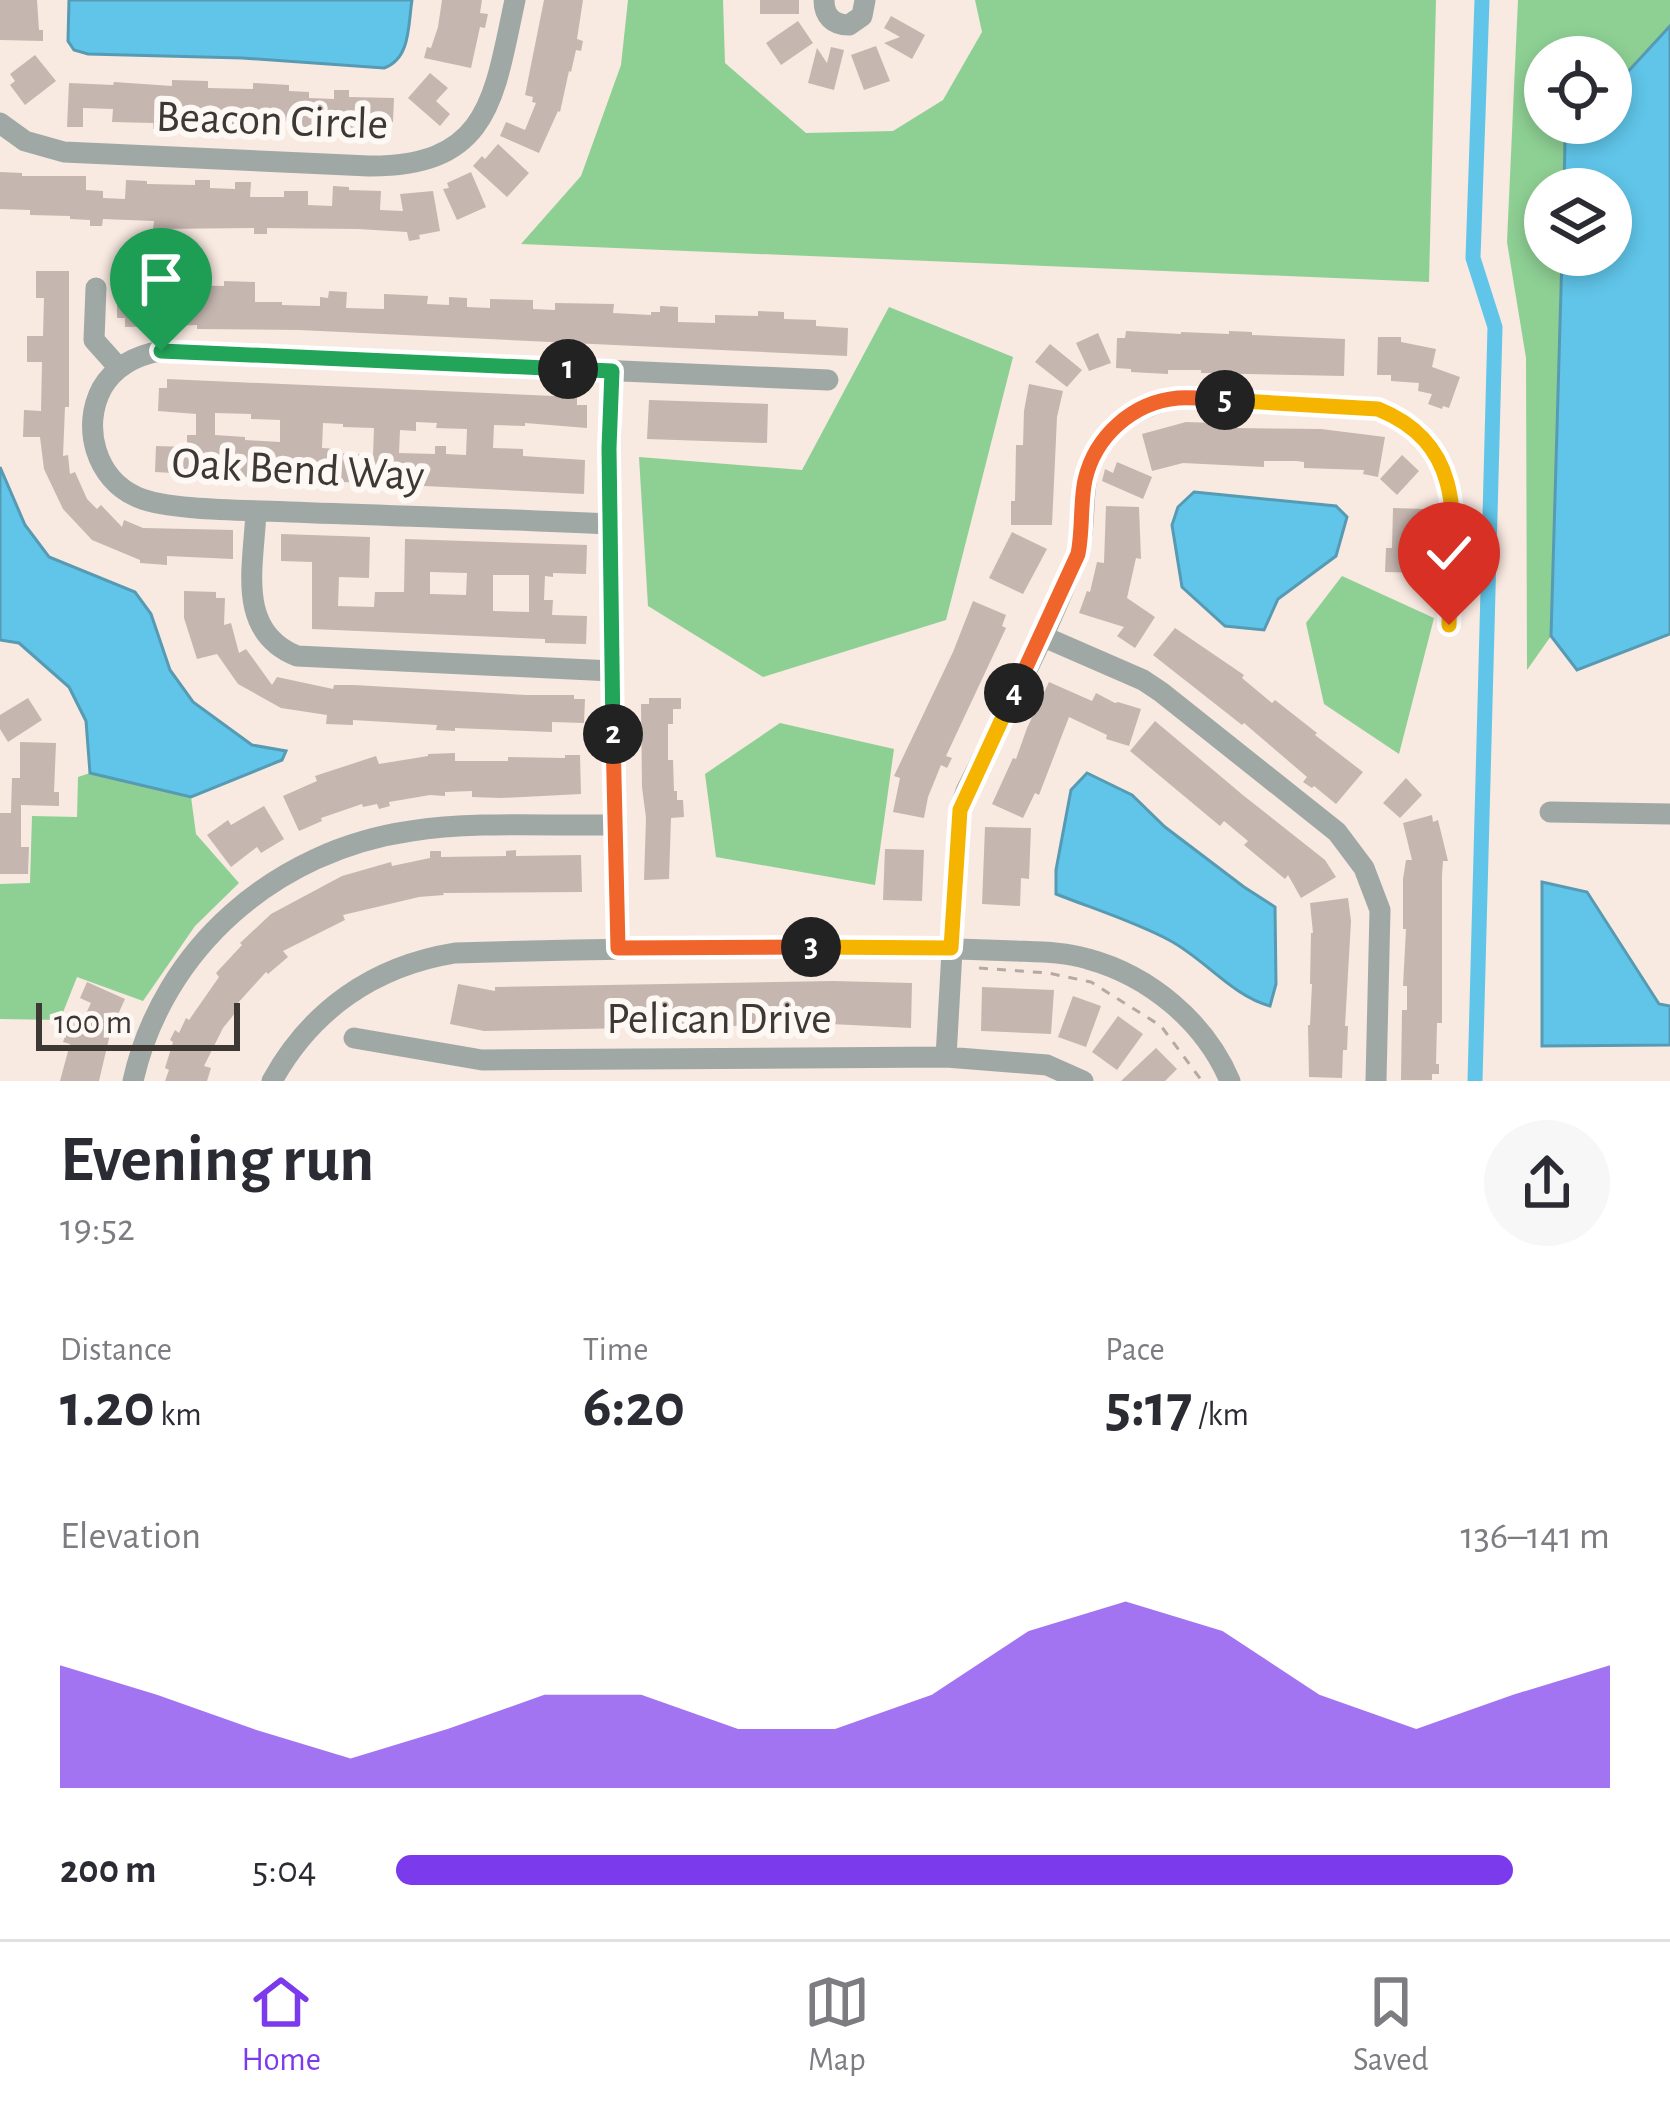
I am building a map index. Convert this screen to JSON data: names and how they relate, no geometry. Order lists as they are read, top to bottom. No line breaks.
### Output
{"streets":{"street":["Beacon Circle","Oak Bend Way","Pelican Drive"]},"scale_bar":"100 m","page":{"pins":["1","5","4","2","3"],"scale":"100 m","heading":["Evening run","19:52"],"stats":[["Distance","1.20 km"],["Time","6:20"],["Pace","5:17 /km"]],"chart":["Elevation","136–141 m"],"list":[{"name":"200 m","note":"5:04"}],"tabs":["Home","Map","Saved"]}}
